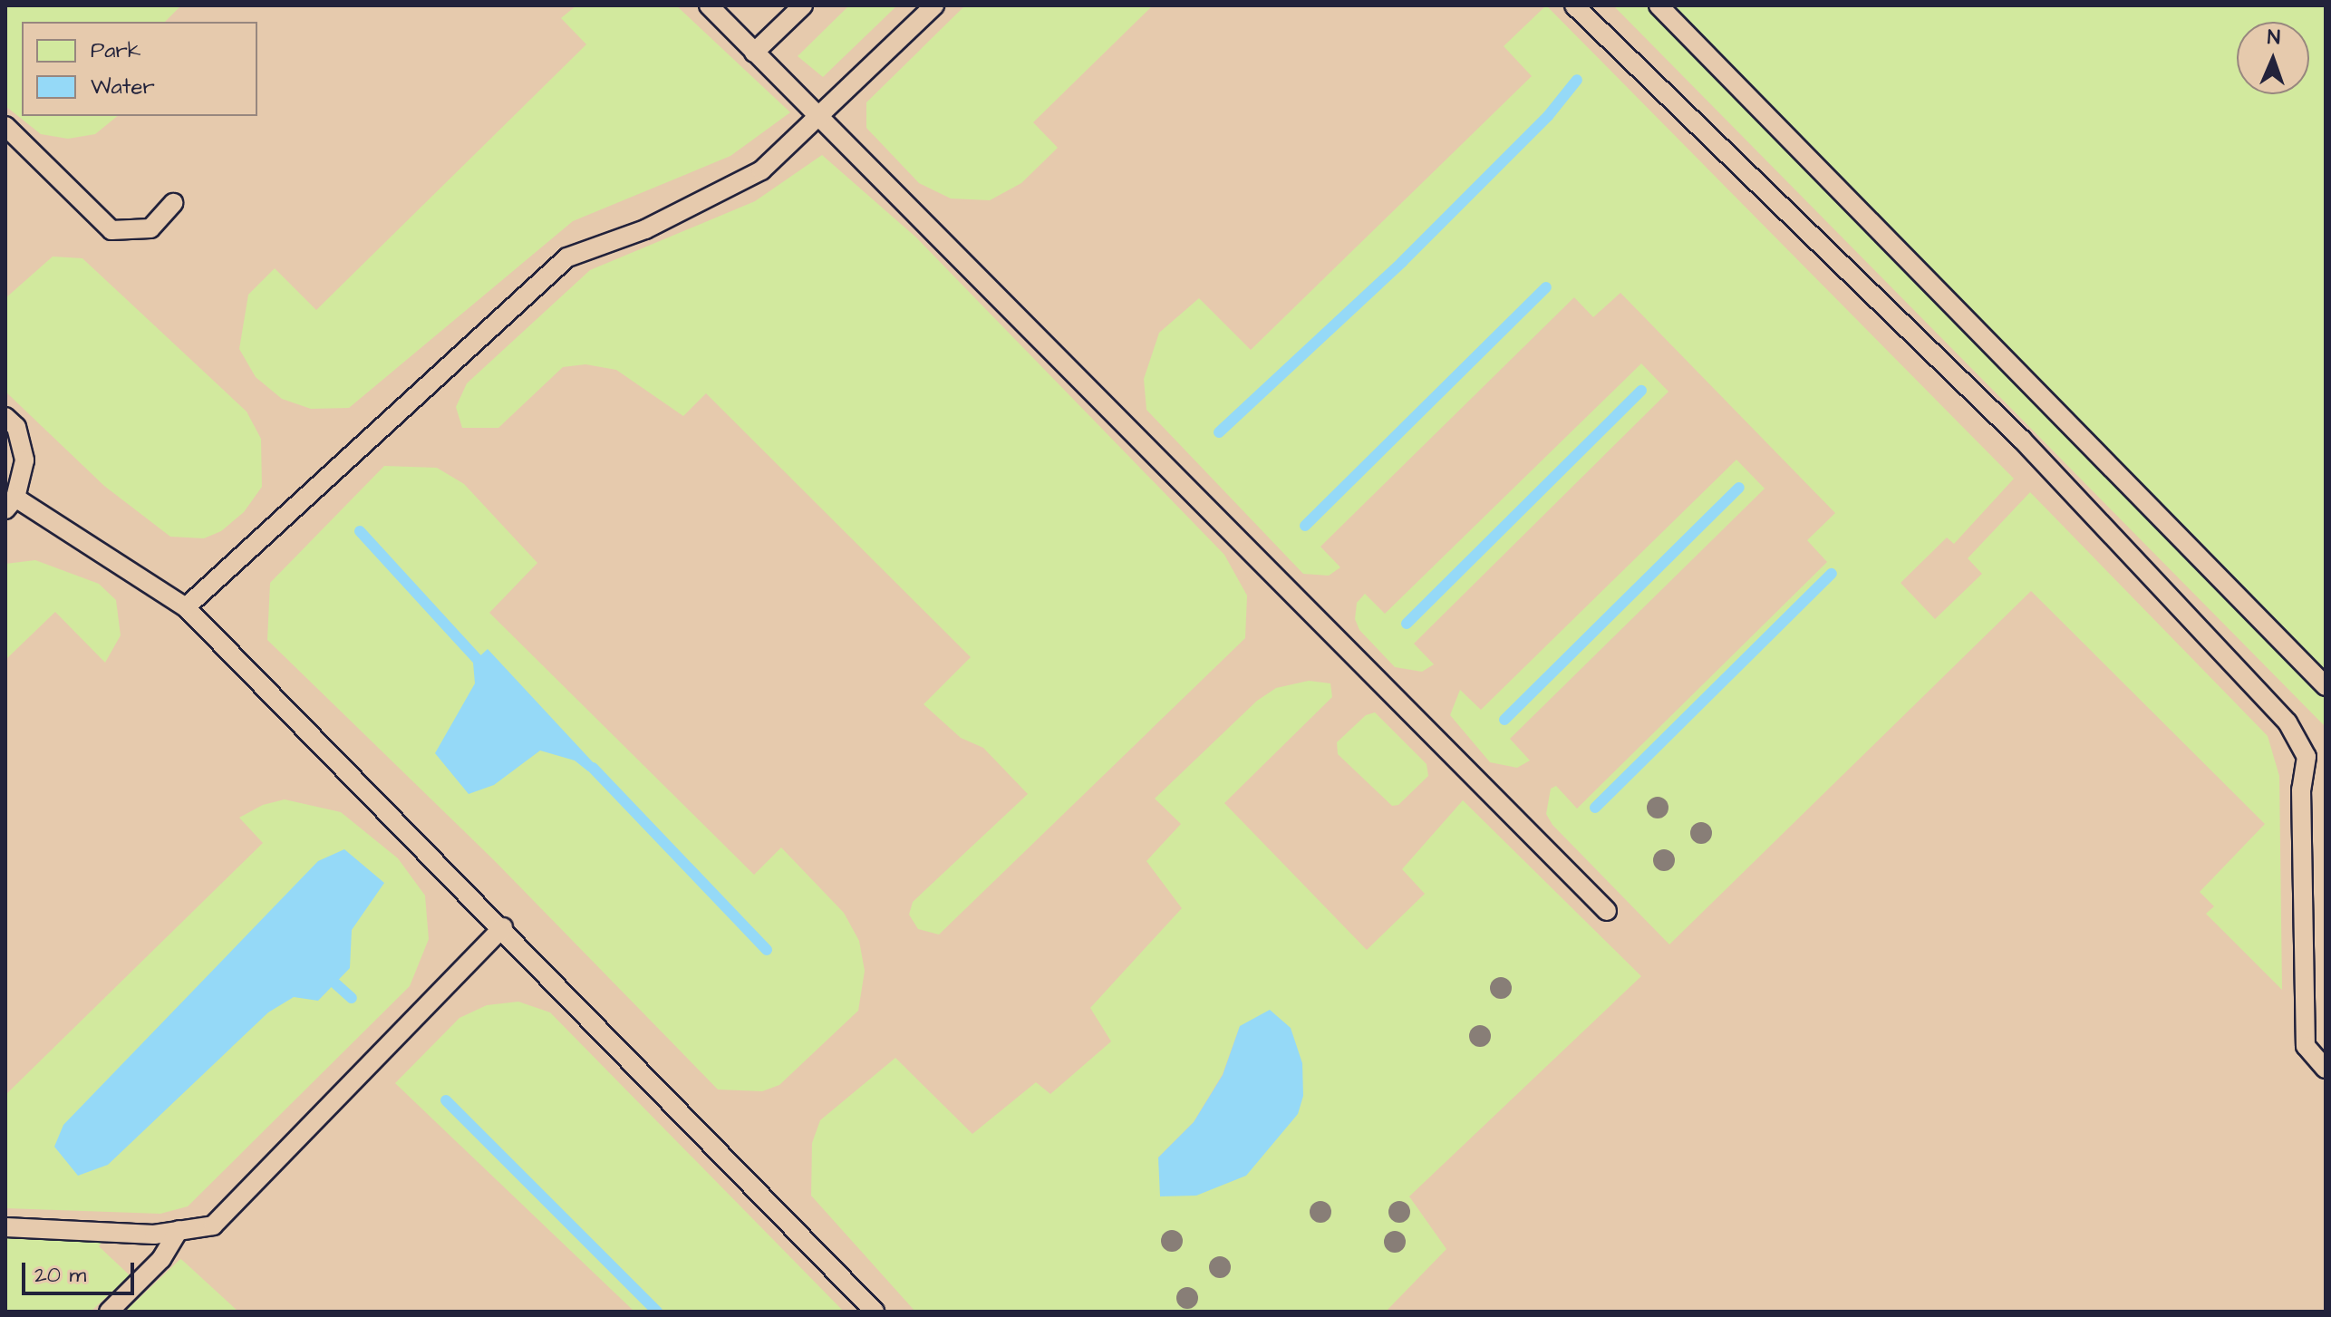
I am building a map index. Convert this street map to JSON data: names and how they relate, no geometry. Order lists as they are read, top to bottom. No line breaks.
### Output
{"legend":["Park","Water"],"scale_bar":"20 m","north":"top"}
